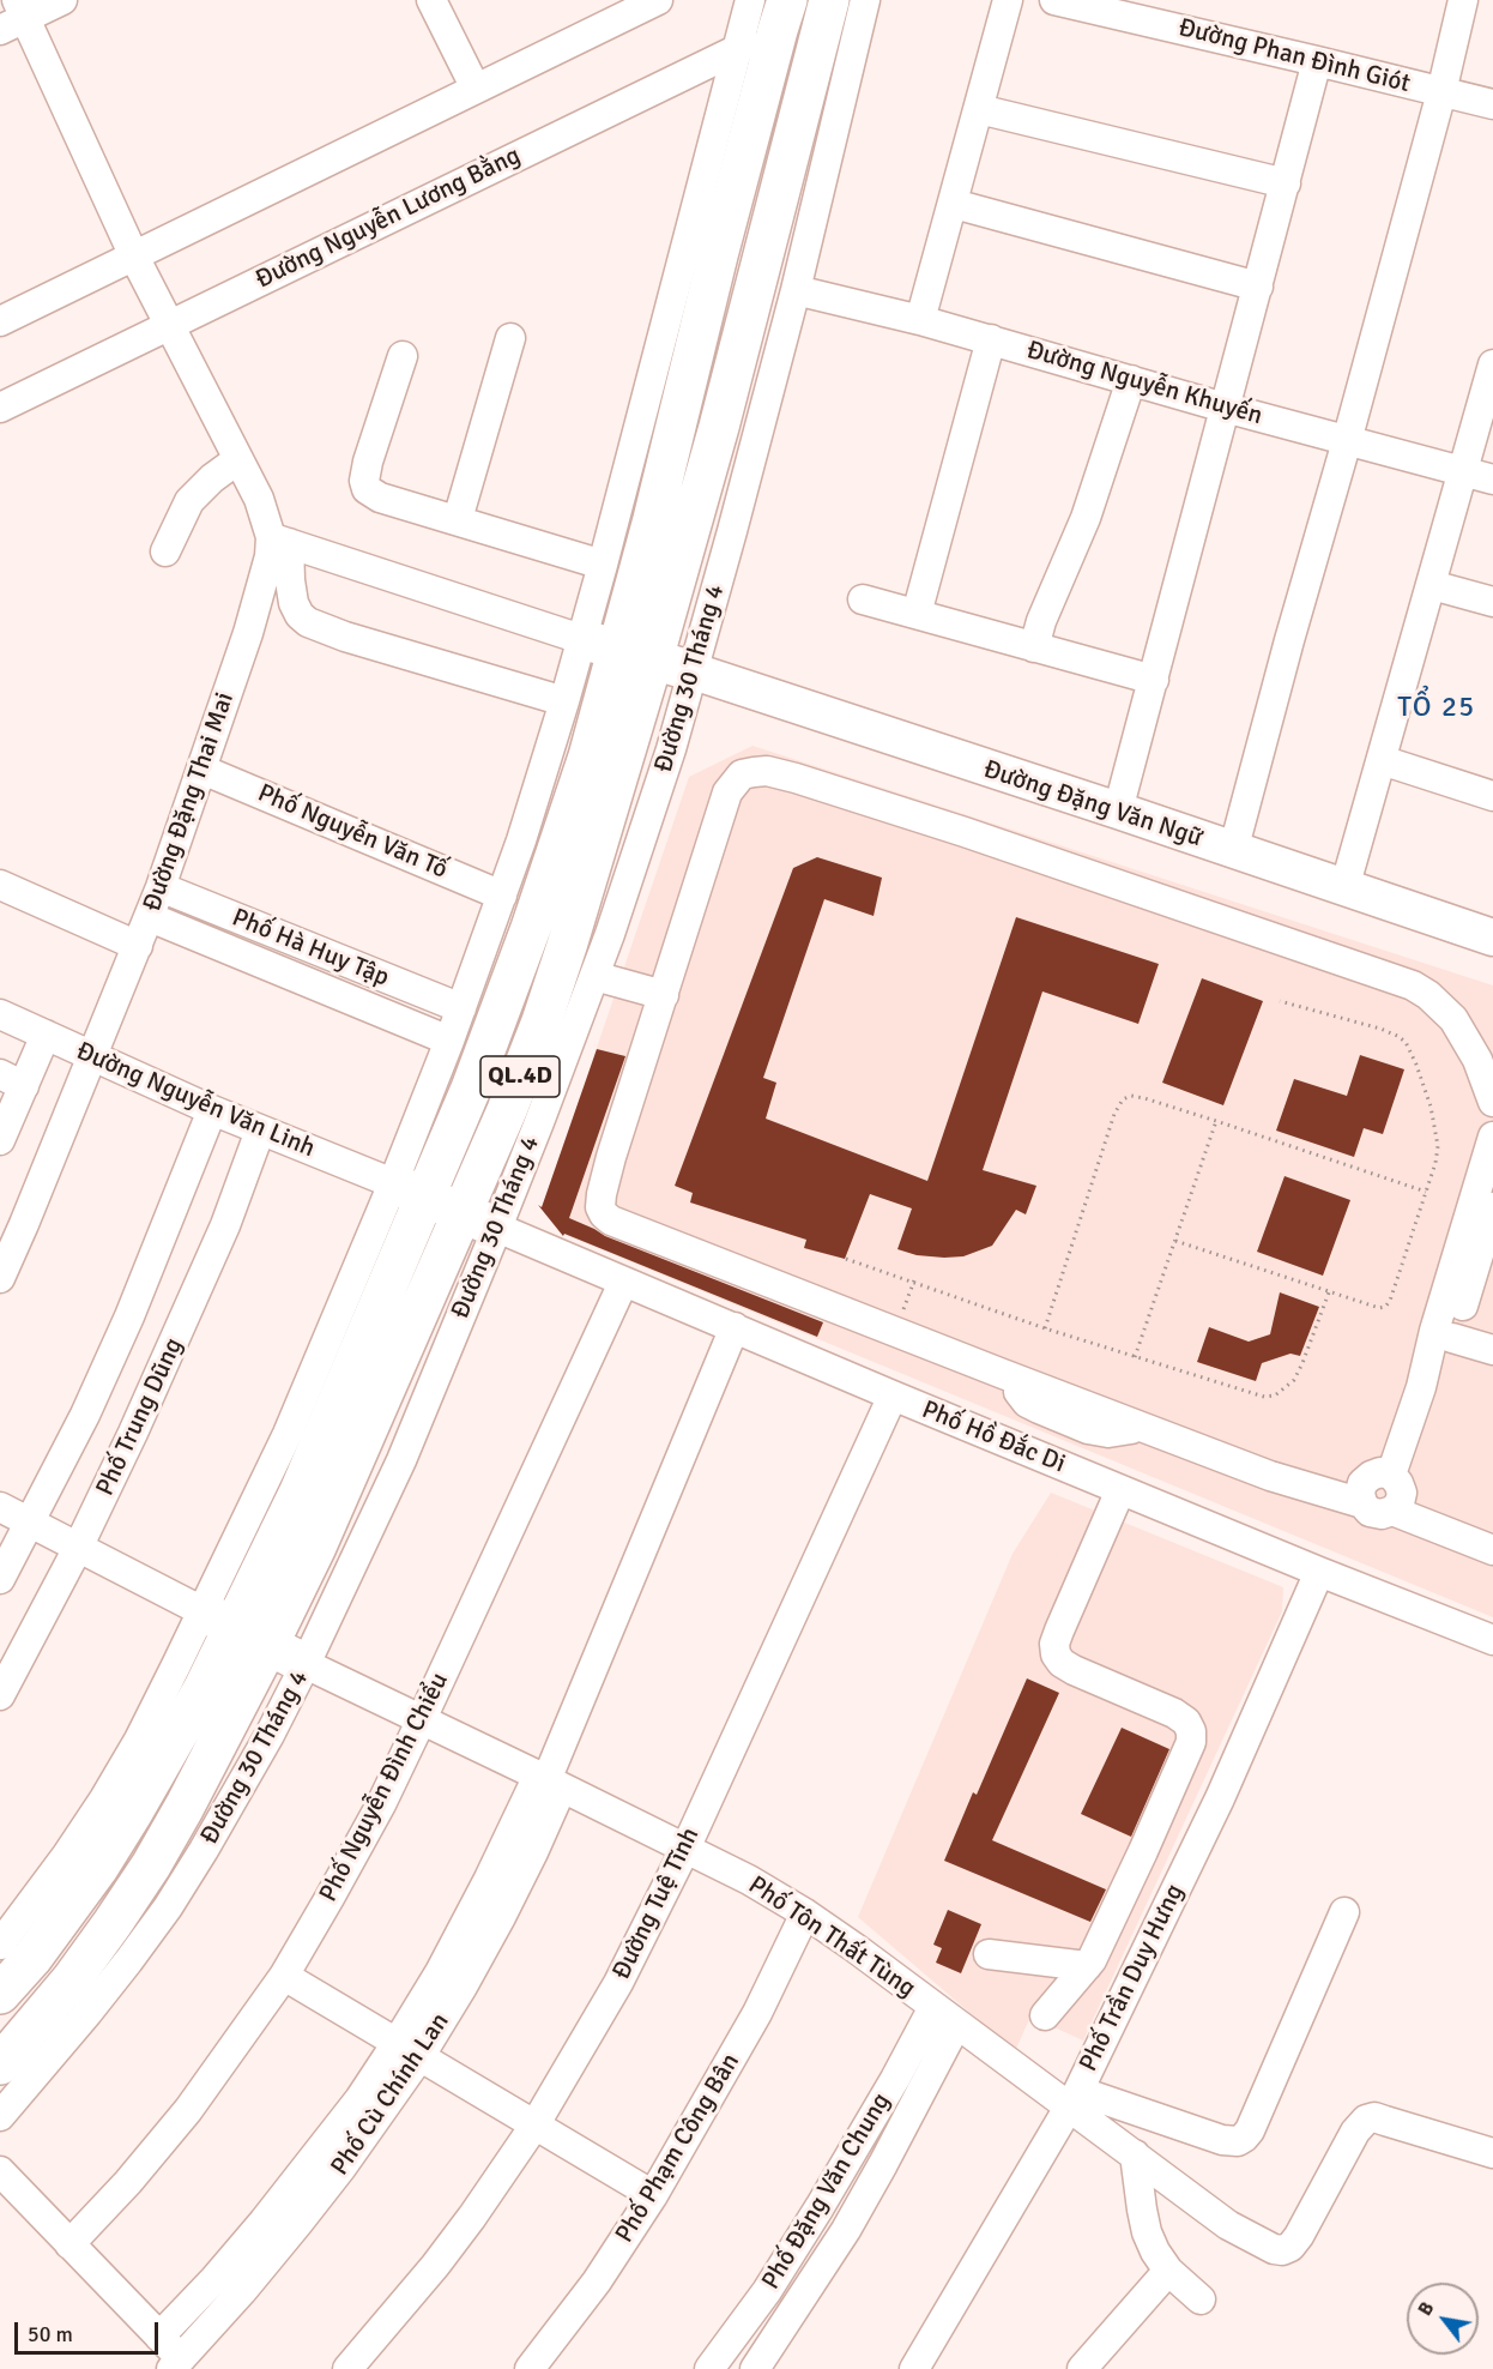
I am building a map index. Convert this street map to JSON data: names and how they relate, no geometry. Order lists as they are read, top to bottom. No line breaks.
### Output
{"streets":{"highway":["Đường 30 Tháng 4","QL.4D"],"main road":["Đường Đặng Văn Ngữ"],"street":["Đường Phan Đình Giót","Đường Nguyễn Lương Bằng","Đường Nguyễn Khuyến","Đường Đặng Thai Mai","Phố Nguyễn Văn Tố","Phố Hà Huy Tập","Đường Nguyễn Văn Linh","Phố Trung Dũng","Phố Hồ Đắc Di","Phố Nguyễn Đình Chiểu","Đường Tuệ Tĩnh","Phố Tôn Thất Tùng","Phố Trần Duy Hưng","Phố Cù Chính Lan","Phố Phạm Công Bân","Phố Đặng Văn Chung"]},"crossings":[["Đường Nguyễn Lương Bằng","Đường 30 Tháng 4"],["Đường Nguyễn Lương Bằng","Đường Đặng Thai Mai"],["Đường Nguyễn Khuyến","Đường 30 Tháng 4"],["Đường 30 Tháng 4","Đường Đặng Văn Ngữ"],["Đường 30 Tháng 4","Phố Nguyễn Văn Tố"],["Đường 30 Tháng 4","Phố Hà Huy Tập"],["Đường 30 Tháng 4","Đường Nguyễn Văn Linh"],["Đường 30 Tháng 4","Phố Hồ Đắc Di"],["Đường 30 Tháng 4","Phố Tôn Thất Tùng"],["Đường Đặng Thai Mai","Phố Nguyễn Văn Tố"],["Đường Đặng Thai Mai","Phố Hà Huy Tập"],["Đường Đặng Thai Mai","Đường Nguyễn Văn Linh"],["Đường Nguyễn Văn Linh","Phố Trung Dũng"],["Phố Hồ Đắc Di","Phố Nguyễn Đình Chiểu"],["Phố Hồ Đắc Di","Đường Tuệ Tĩnh"],["Phố Hồ Đắc Di","Phố Trần Duy Hưng"],["Phố Hồ Đắc Di","Phố Cù Chính Lan"],["Phố Nguyễn Đình Chiểu","Phố Tôn Thất Tùng"],["Đường Tuệ Tĩnh","Phố Tôn Thất Tùng"],["Phố Tôn Thất Tùng","Phố Trần Duy Hưng"],["Phố Tôn Thất Tùng","Phố Cù Chính Lan"],["Phố Tôn Thất Tùng","Phố Phạm Công Bân"],["Phố Tôn Thất Tùng","Phố Đặng Văn Chung"]],"districts":["TỔ 25"],"scale_bar":"50 m","north":"top left"}
